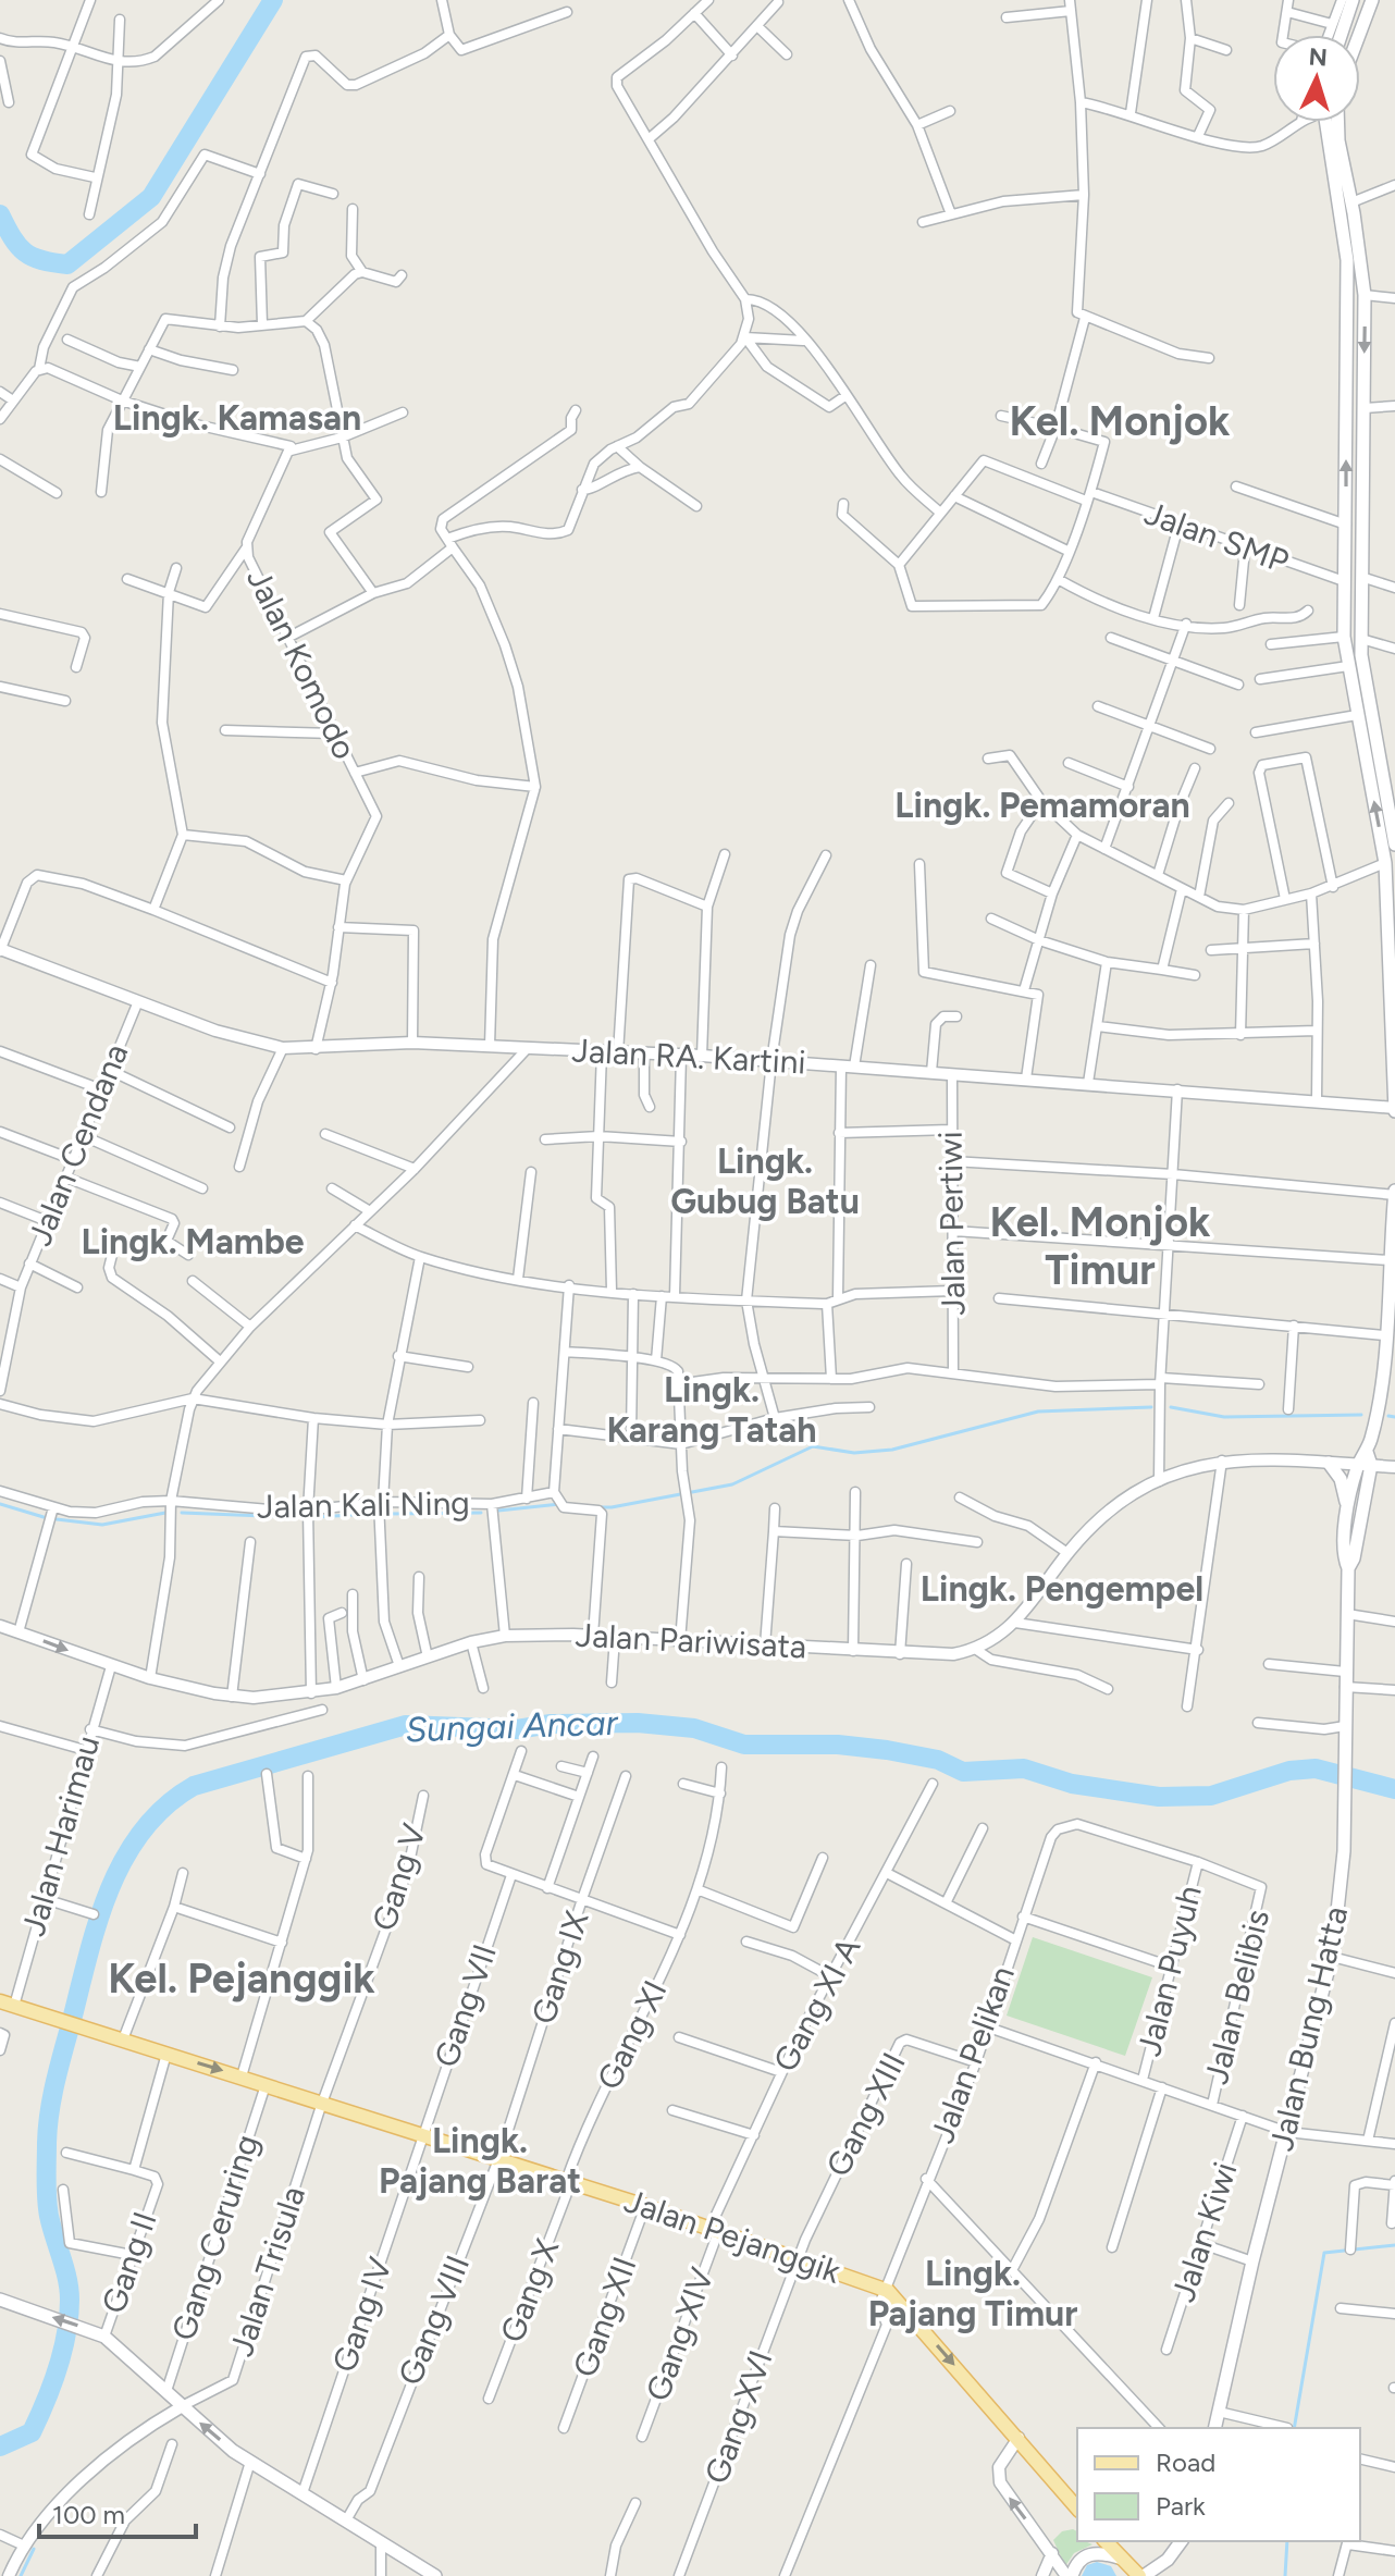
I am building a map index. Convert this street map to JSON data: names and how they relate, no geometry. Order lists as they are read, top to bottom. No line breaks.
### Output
{"streets":{"main road":["Jalan Bung Hatta","Jalan Pejanggik"],"street":["Jalan SMP","Jalan Komodo","Jalan RA. Kartini","Jalan Cendana","Jalan Pertiwi","Jalan Kali Ning","Jalan Pariwisata","Jalan Harimau","Gang V","Gang IX","Jalan Puyuh","Jalan Belibis","Gang XI A","Gang VII","Gang XI","Jalan Pelikan","Gang XIII","Jalan Kiwi","Gang Ceruring","Gang II","Jalan Trisula","Gang X","Gang IV","Gang XII","Gang VIII","Gang XIV","Gang XVI"]},"crossings":[["Jalan Komodo","Jalan RA. Kartini"],["Jalan RA. Kartini","Jalan Cendana"],["Jalan RA. Kartini","Jalan Pertiwi"],["Jalan Pariwisata","Jalan Harimau"],["Jalan Harimau","Jalan Pejanggik"],["Gang V","Jalan Pejanggik"],["Gang V","Jalan Trisula"],["Gang IX","Jalan Pejanggik"],["Gang IX","Gang VIII"],["Jalan Puyuh","Jalan Belibis"],["Jalan Belibis","Jalan Pelikan"],["Gang XI A","Jalan Pejanggik"],["Gang XI A","Gang XIV"],["Gang VII","Jalan Pejanggik"],["Gang VII","Gang IV"],["Gang XI","Jalan Pejanggik"],["Gang XI","Gang X"],["Jalan Pelikan","Gang XIII"],["Jalan Pelikan","Jalan Pejanggik"],["Gang XIII","Jalan Pejanggik"],["Gang XIII","Gang XVI"],["Jalan Pejanggik","Gang Ceruring"],["Jalan Pejanggik","Gang II"],["Jalan Pejanggik","Jalan Trisula"],["Jalan Pejanggik","Gang X"],["Jalan Pejanggik","Gang IV"],["Jalan Pejanggik","Gang XII"],["Jalan Pejanggik","Gang VIII"],["Jalan Pejanggik","Gang XIV"],["Jalan Pejanggik","Gang XVI"]],"districts":["Lingk. Kamasan","Kel. Monjok","Lingk. Pemamoran","Lingk. Gubug Batu","Kel. Monjok Timur","Lingk. Mambe","Lingk. Karang Tatah","Lingk. Pengempel","Kel. Pejanggik","Lingk. Pajang Barat","Lingk. Pajang Timur"],"water":["Sungai Ancar"],"legend":["Road","Park"],"scale_bar":"100 m","north":"top"}
